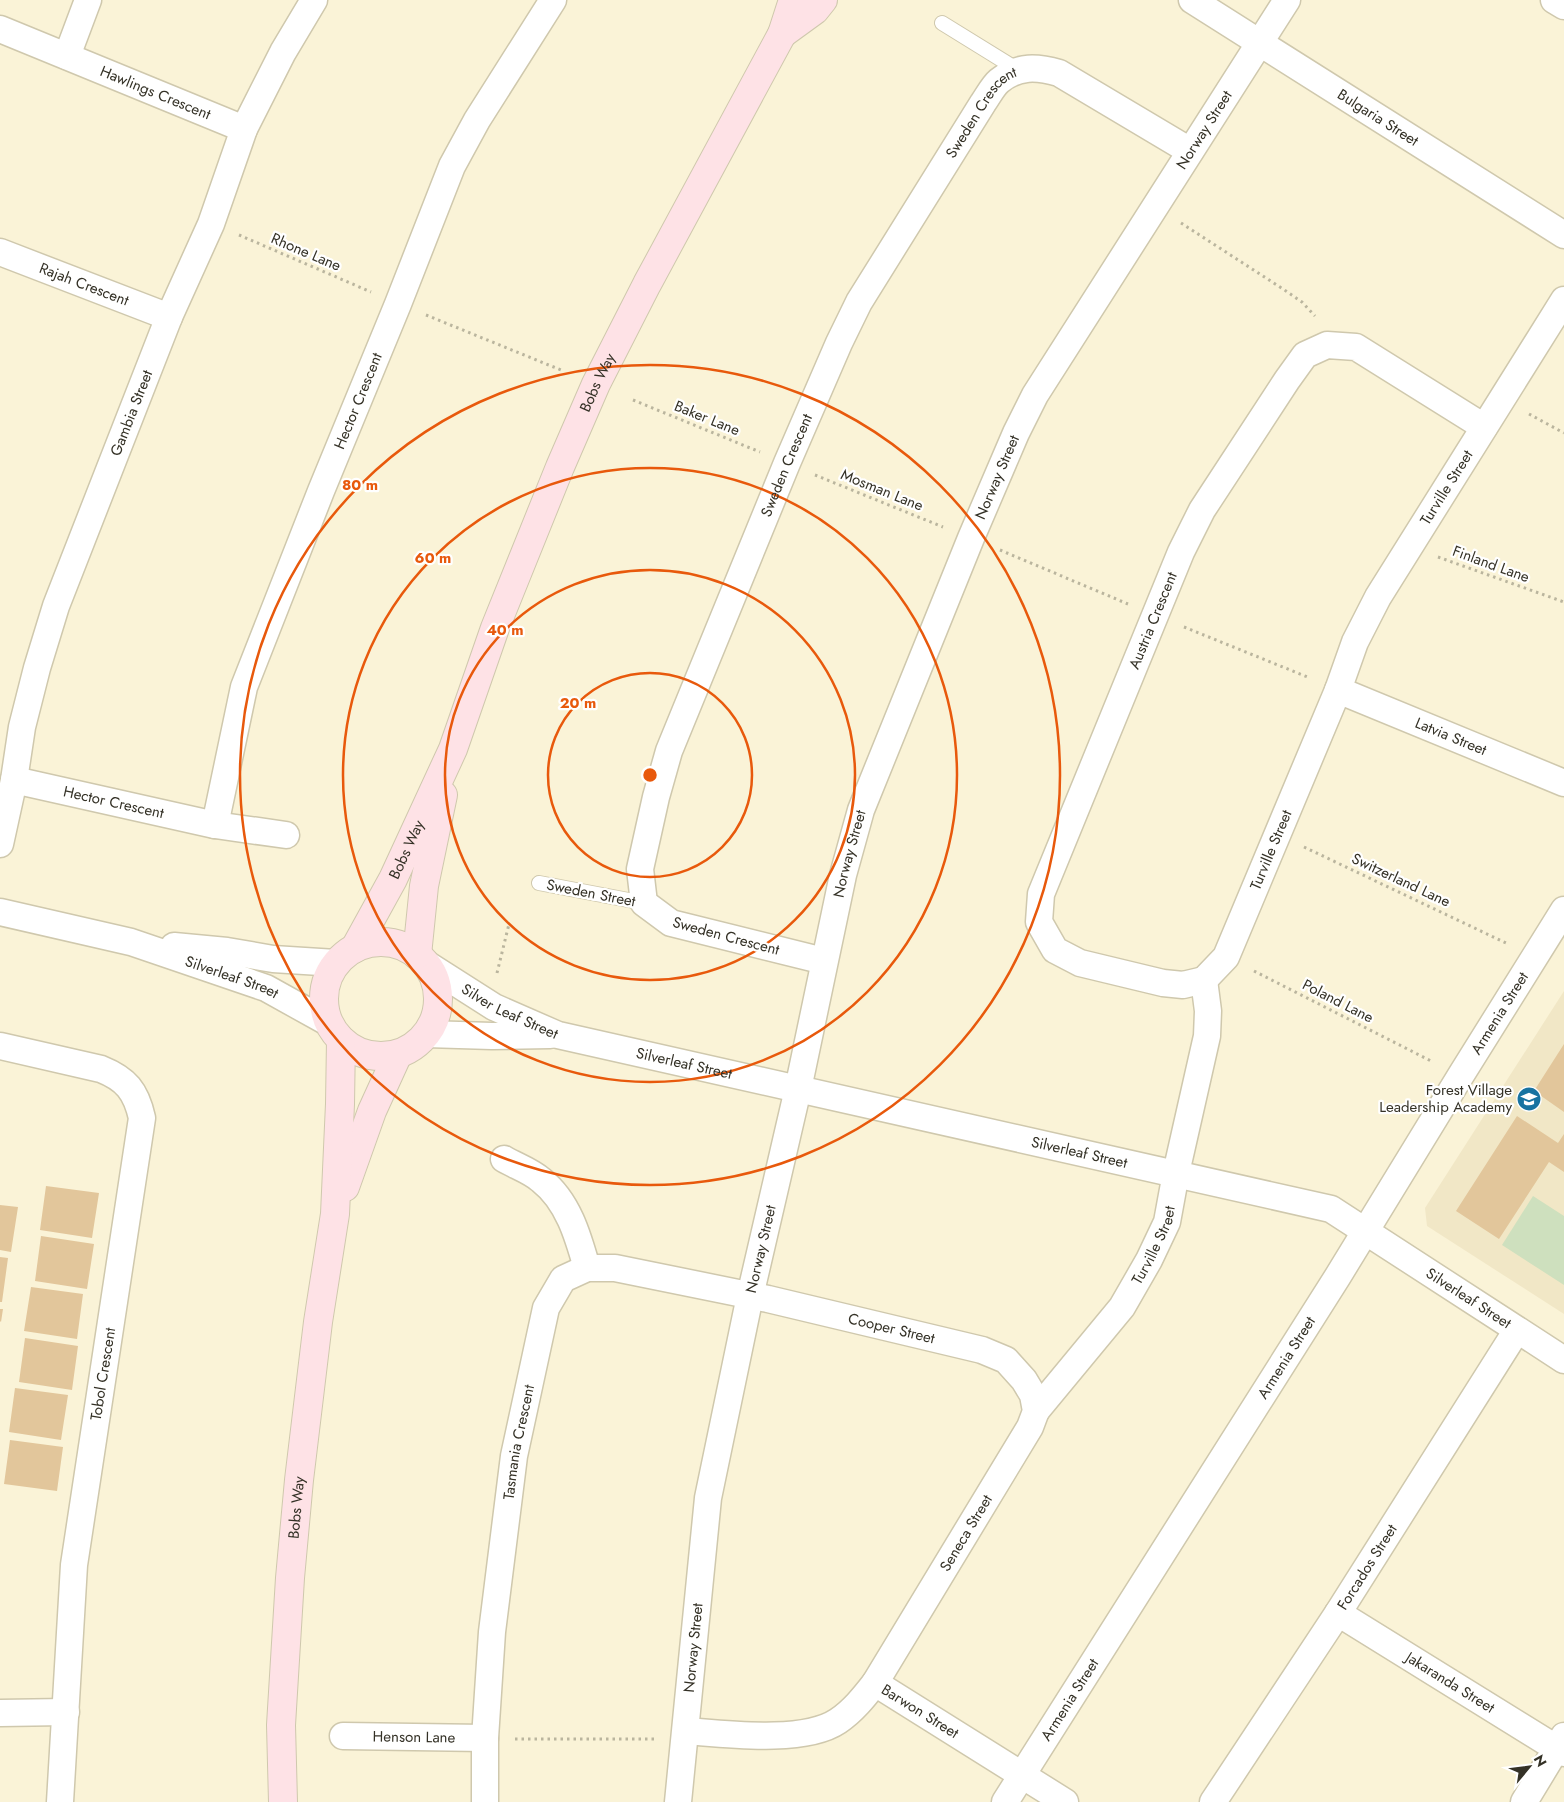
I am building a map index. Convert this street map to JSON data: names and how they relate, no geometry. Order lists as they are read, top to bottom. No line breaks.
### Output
{"streets":{"street":["Hawlings Crescent","Sweden Crescent","Bulgaria Street","Norway Street","Rajah Crescent","Bobs Way","Hector Crescent","Gambia Street","Turville Street","Austria Crescent","Latvia Street","Silverleaf Street","Silver Leaf Street","Armenia Street","Cooper Street","Tobol Crescent","Tasmania Crescent","Seneca Street","Forcados Street","Jakaranda Street","Barwon Street","Henson Lane"],"lane":["Sweden Street"],"path":["Rhone Lane","Baker Lane","Mosman Lane","Finland Lane","Switzerland Lane","Poland Lane"]},"crossings":[["Hawlings Crescent","Gambia Street"],["Sweden Crescent","Norway Street"],["Sweden Crescent","Sweden Street"],["Bulgaria Street","Norway Street"],["Norway Street","Silverleaf Street"],["Norway Street","Cooper Street"],["Norway Street","Tasmania Crescent"],["Norway Street","Barwon Street"],["Rajah Crescent","Gambia Street"],["Bobs Way","Silverleaf Street"],["Bobs Way","Silver Leaf Street"],["Hector Crescent","Gambia Street"],["Turville Street","Finland Lane"],["Turville Street","Austria Crescent"],["Turville Street","Latvia Street"],["Turville Street","Switzerland Lane"],["Turville Street","Silverleaf Street"],["Turville Street","Poland Lane"],["Turville Street","Cooper Street"],["Turville Street","Seneca Street"],["Silverleaf Street","Silver Leaf Street"],["Silverleaf Street","Armenia Street"],["Silverleaf Street","Forcados Street"],["Armenia Street","Barwon Street"],["Cooper Street","Tasmania Crescent"],["Cooper Street","Seneca Street"],["Tasmania Crescent","Henson Lane"],["Seneca Street","Barwon Street"],["Forcados Street","Jakaranda Street"]],"places":{"school or university":["Forest Village Leadership Academy"]},"north":"top right","rings":["80 m","60 m","40 m","20 m"]}
